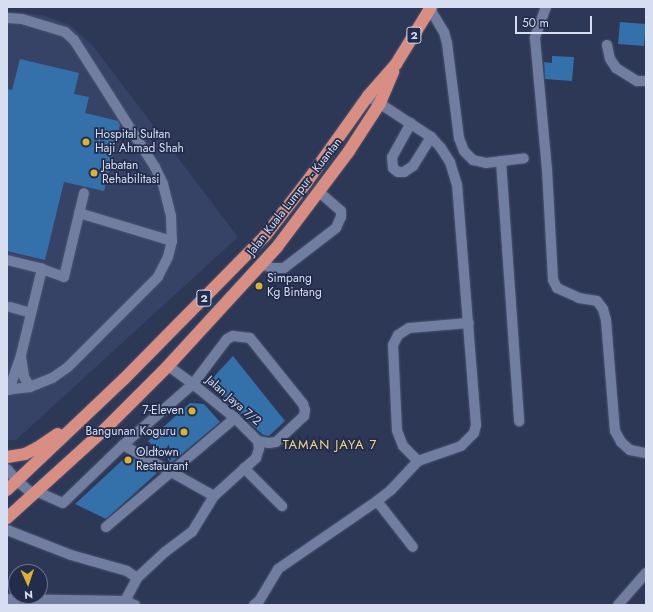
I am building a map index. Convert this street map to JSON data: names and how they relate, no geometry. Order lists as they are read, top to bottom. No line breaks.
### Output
{"streets":{"highway":["2","Jalan Kuala Lumpur - Kuantan"],"street":["Jalan Jaya 7/2"]},"crossings":[["Jalan Kuala Lumpur - Kuantan","Jalan Jaya 7/2"]],"districts":["TAMAN JAYA 7"],"places":["Hospital Sultan Haji Ahmad Shah","Jabatan Rehabilitasi","Simpang Kg Bintang","7-Eleven","Bangunan Koguru","Oldtown Restaurant"],"scale_bar":"50 m","north":"bottom"}
